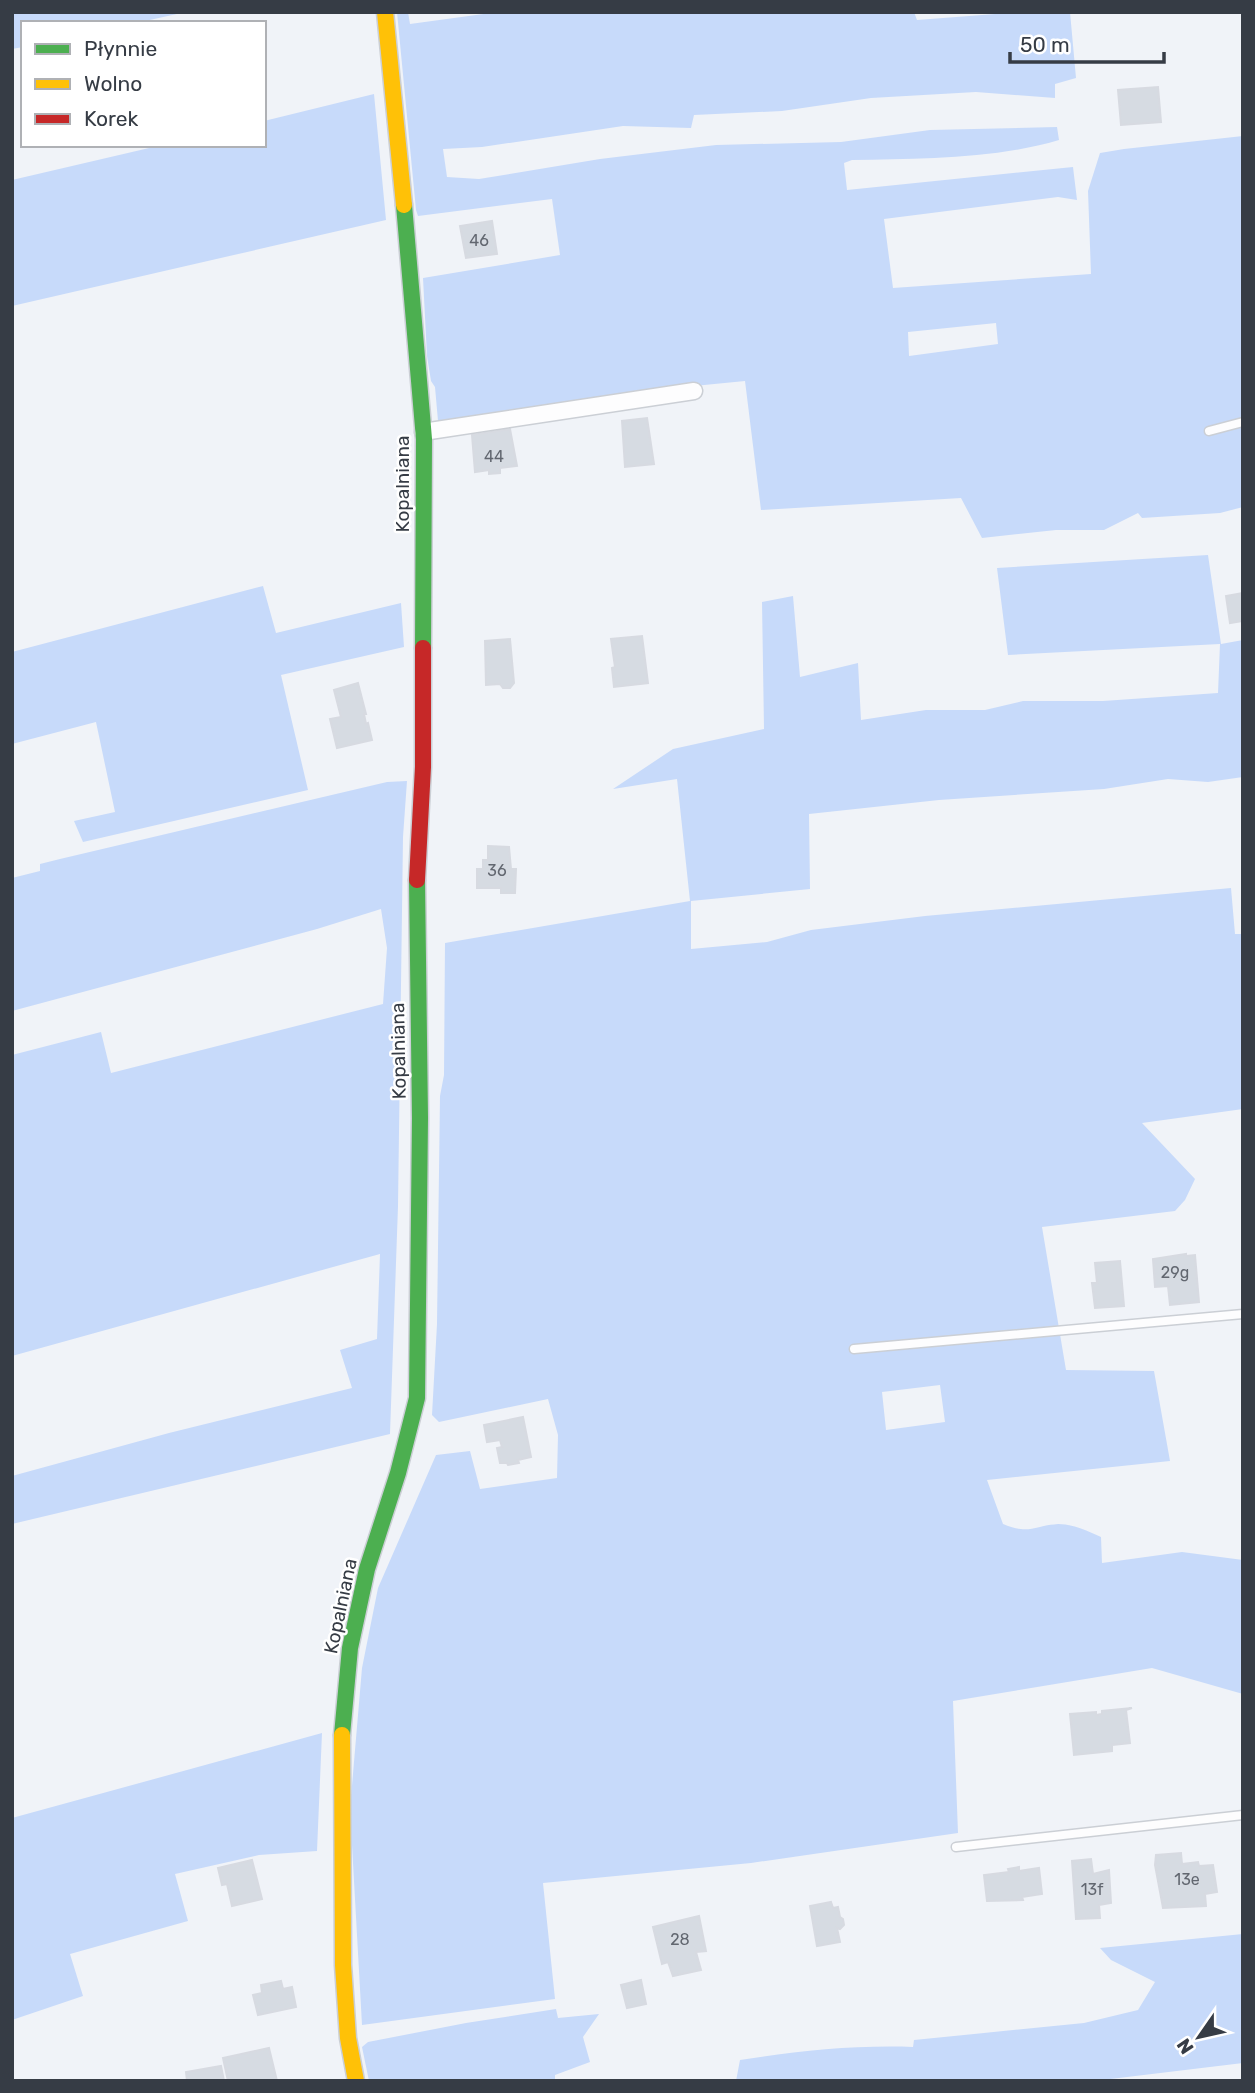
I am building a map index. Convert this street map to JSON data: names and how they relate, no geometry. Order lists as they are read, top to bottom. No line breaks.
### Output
{"streets":{"street":["Kopalniana"]},"house_numbers":["46","44","36","29g","13e","13f","28"],"legend":["Płynnie","Wolno","Korek"],"scale_bar":"50 m","north":"bottom left"}
